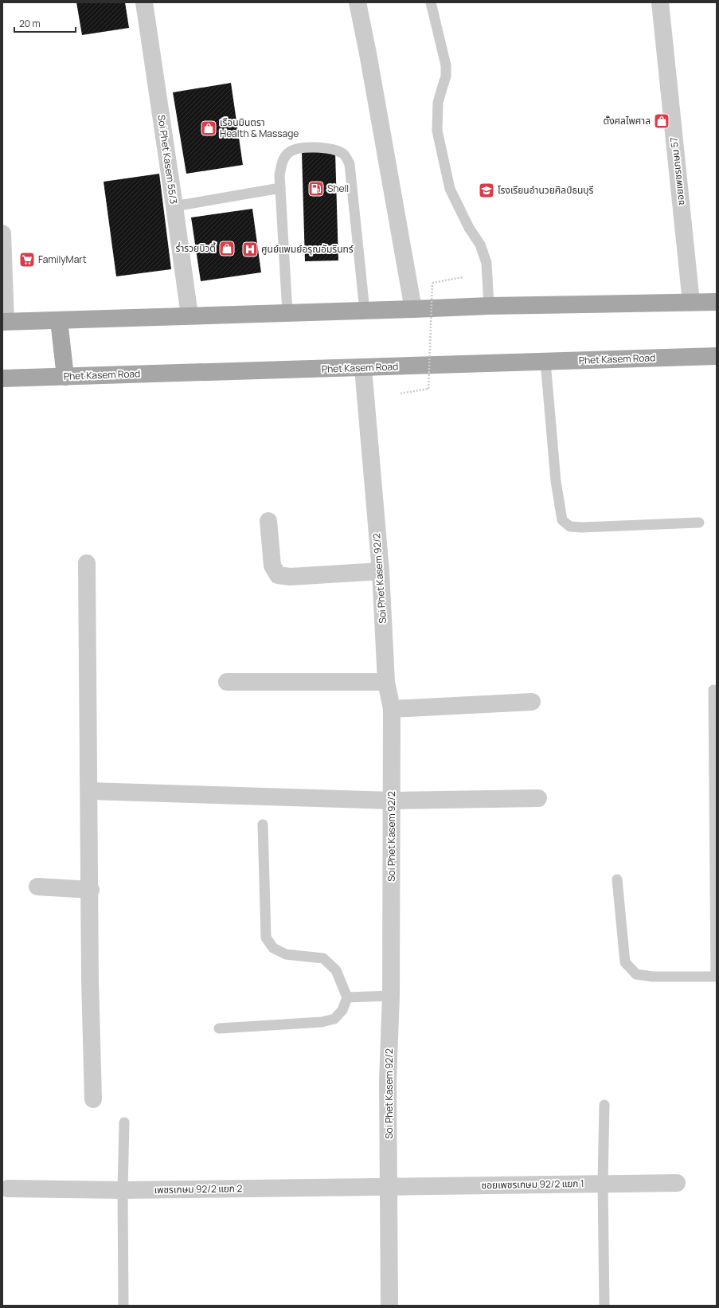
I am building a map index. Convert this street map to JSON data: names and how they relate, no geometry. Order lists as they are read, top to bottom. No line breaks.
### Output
{"streets":{"main road":["Phet Kasem Road"],"street":["Soi Phet Kasem 55/3","ซอยเพชรเกษม 57","Soi Phet Kasem 92/2","ซอยเพชรเกษม 92/2 แยก 1","เพชรเกษม 92/2 แยก 2"]},"crossings":[["Phet Kasem Road","Soi Phet Kasem 92/2"],["Soi Phet Kasem 92/2","ซอยเพชรเกษม 92/2 แยก 1"],["Soi Phet Kasem 92/2","เพชรเกษม 92/2 แยก 2"],["ซอยเพชรเกษม 92/2 แยก 1","เพชรเกษม 92/2 แยก 2"]],"places":{"shop":["ตั้งศลไพศาล","เรือนมินตรา Health & Massage","ร่ำรวยบิวตี้"],"fuel station":["Shell"],"school or university":["โรงเรียนอำนวยศิลป์ธนบุรี"],"hospital":["ศูนย์แพมย์อรุณอัมรินทร์"],"supermarket":["FamilyMart"]},"scale_bar":"20 m"}
